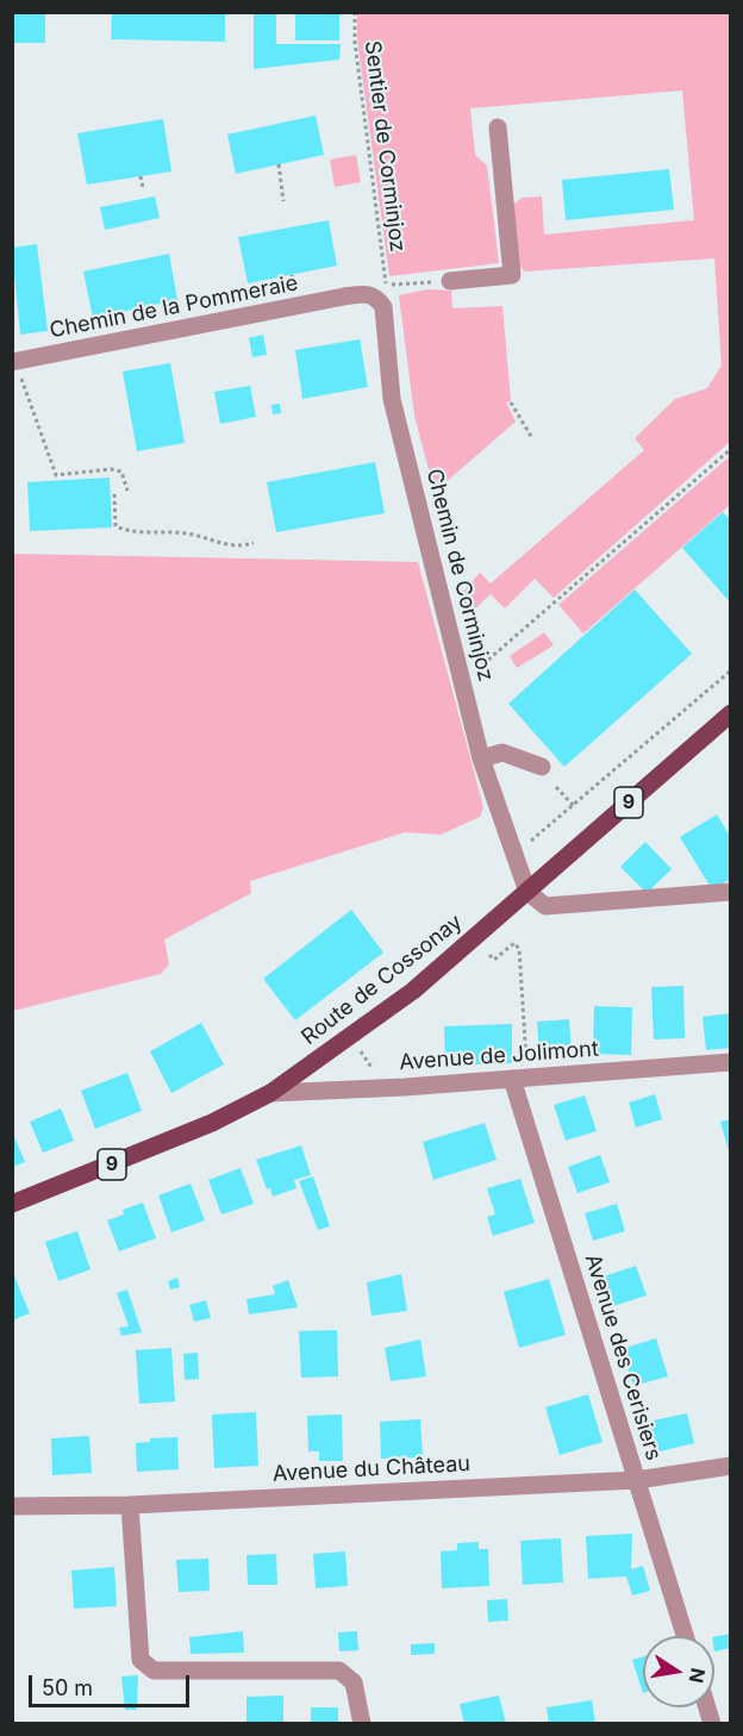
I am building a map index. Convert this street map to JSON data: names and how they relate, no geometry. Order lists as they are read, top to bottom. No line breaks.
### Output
{"streets":{"main road":["9","Route de Cossonay"],"street":["Chemin de la Pommeraie","Chemin de Corminjoz","Avenue de Jolimont","Avenue des Cerisiers","Avenue du Château"],"path":["Sentier de Corminjoz"]},"crossings":[["Chemin de la Pommeraie","Chemin de Corminjoz"],["Chemin de Corminjoz","Route de Cossonay"],["Route de Cossonay","Avenue de Jolimont"],["Avenue de Jolimont","Avenue des Cerisiers"],["Avenue des Cerisiers","Avenue du Château"]],"scale_bar":"50 m","north":"right"}
